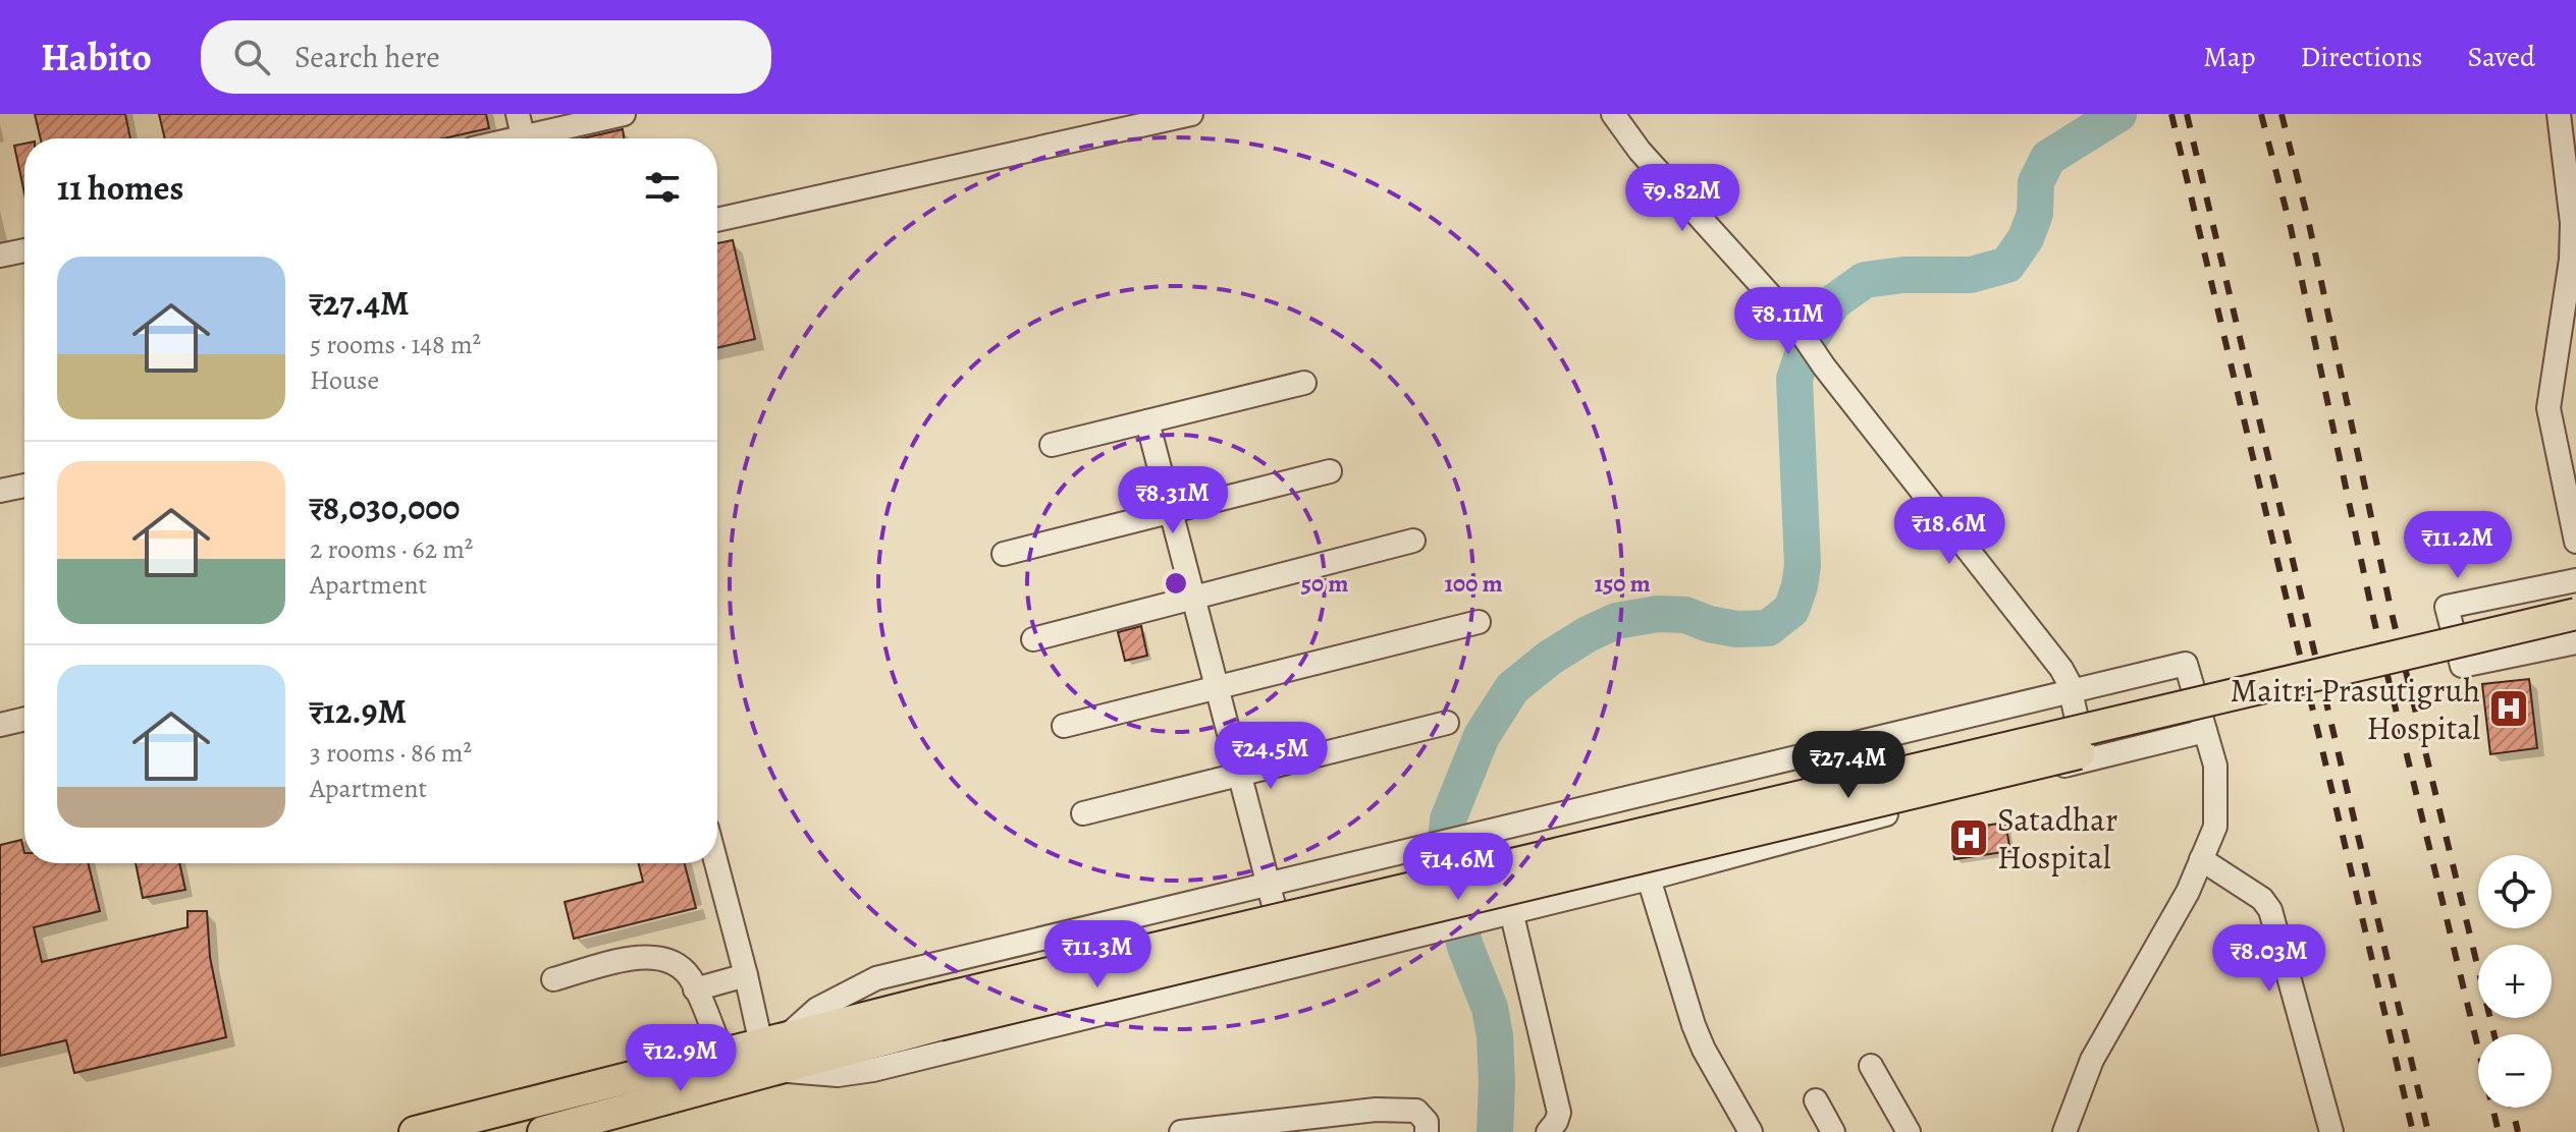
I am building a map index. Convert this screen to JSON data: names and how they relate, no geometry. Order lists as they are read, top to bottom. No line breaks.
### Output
{"places":{"hospital":["Maitri Prasutigruh Hospital","Satadhar Hospital"]},"page":{"header":"Habito","search":"Search here","nav":["Map","Directions","Saved"],"heading":"11 homes","price":["₹9.82M","₹8.11M","₹8.31M","₹18.6M","₹11.2M","₹24.5M","₹27.4M","₹14.6M","₹11.3M","₹8.03M","₹12.9M"],"list":[{"name":"₹27.4M","note":"5 rooms · 148 m² · House"},{"name":"₹8,030,000","note":"2 rooms · 62 m² · Apartment"},{"name":"₹12.9M","note":"3 rooms · 86 m² · Apartment"}],"map_buttons":["+","−"]},"rings":["50 m","100 m","150 m"]}
